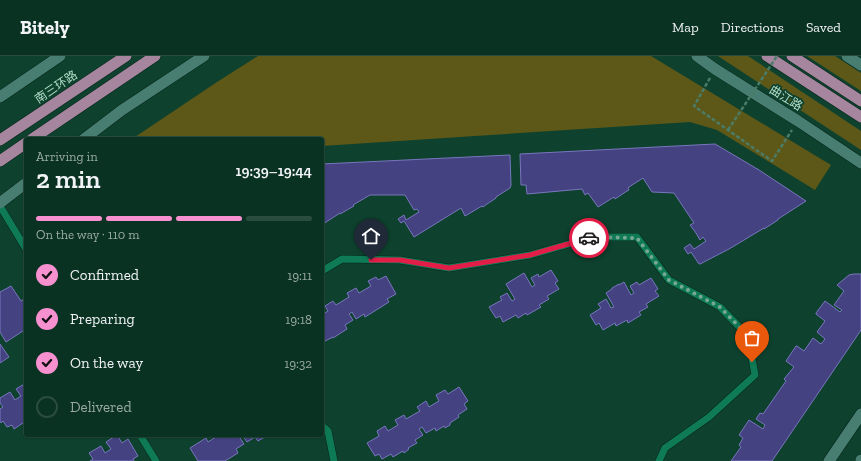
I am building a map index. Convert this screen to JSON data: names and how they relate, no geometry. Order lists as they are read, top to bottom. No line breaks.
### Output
{"streets":{"highway":["南三环路","曲江路"]},"page":{"header":"Bitely","nav":["Map","Directions","Saved"],"heading":["2 min","Arriving in","19:39–19:44"],"bar":"On the way · 110 m","list":[["Confirmed","19:11"],["Preparing","19:18"],["On the way","19:32"],"Delivered"]}}
